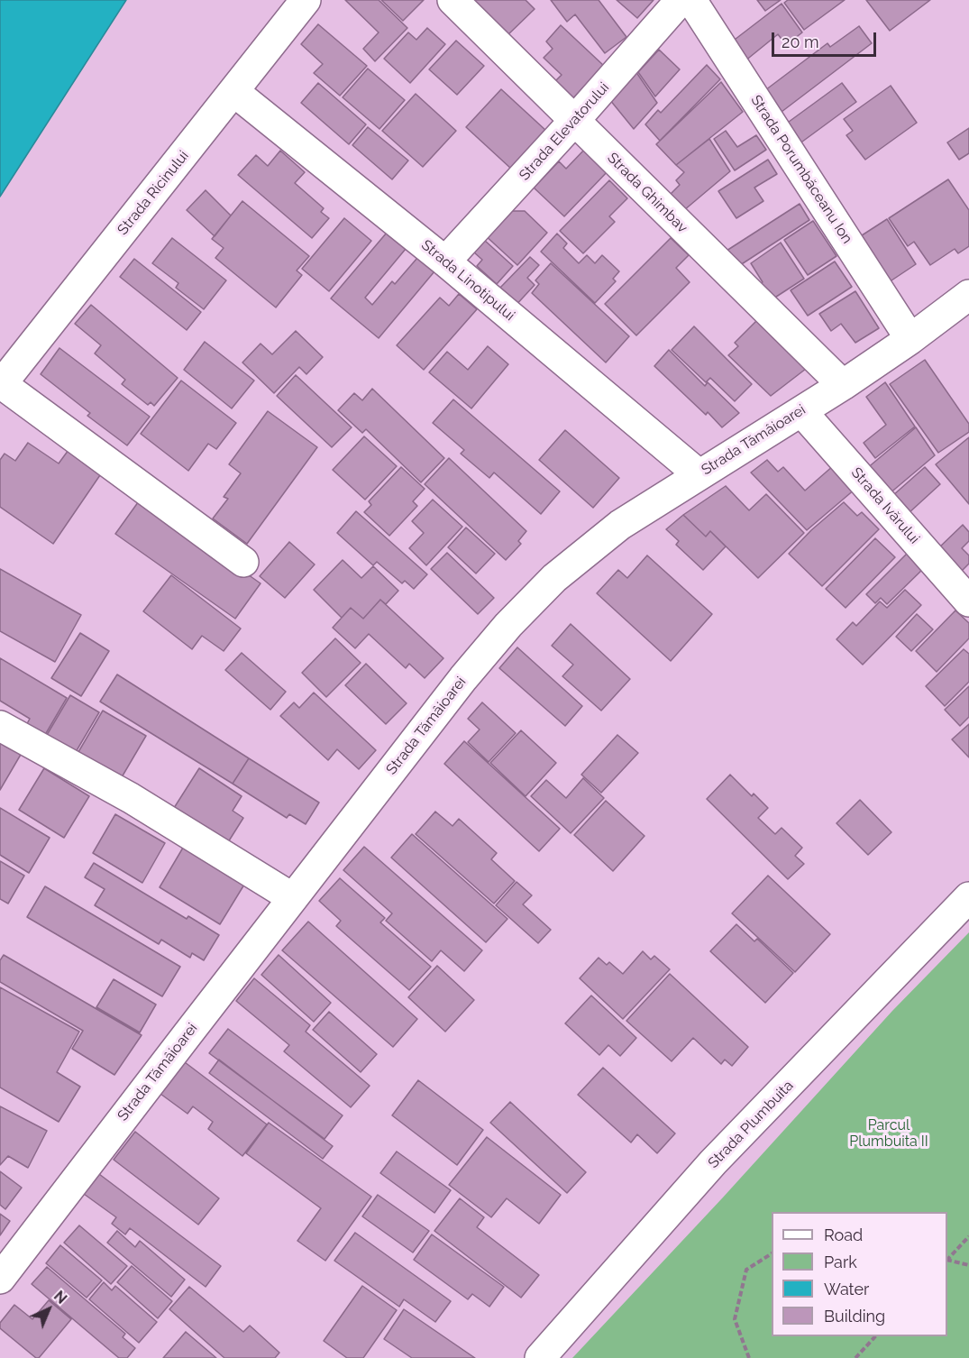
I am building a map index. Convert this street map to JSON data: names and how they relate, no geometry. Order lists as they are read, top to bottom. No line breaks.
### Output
{"streets":{"street":["Strada Elevatorului","Strada Porumbăceanu Ion","Strada Ricinului","Strada Ghimbav","Strada Linotipului","Strada Tămâioarei","Strada Ivărului","Strada Plumbuita"]},"crossings":[["Strada Elevatorului","Strada Ghimbav"],["Strada Elevatorului","Strada Linotipului"],["Strada Porumbăceanu Ion","Strada Tămâioarei"],["Strada Ricinului","Strada Linotipului"],["Strada Ghimbav","Strada Tămâioarei"],["Strada Linotipului","Strada Tămâioarei"],["Strada Tămâioarei","Strada Ivărului"]],"parks":["Parcul Plumbuita II"],"legend":["Road","Park","Water","Building"],"scale_bar":"20 m","north":"top right"}
